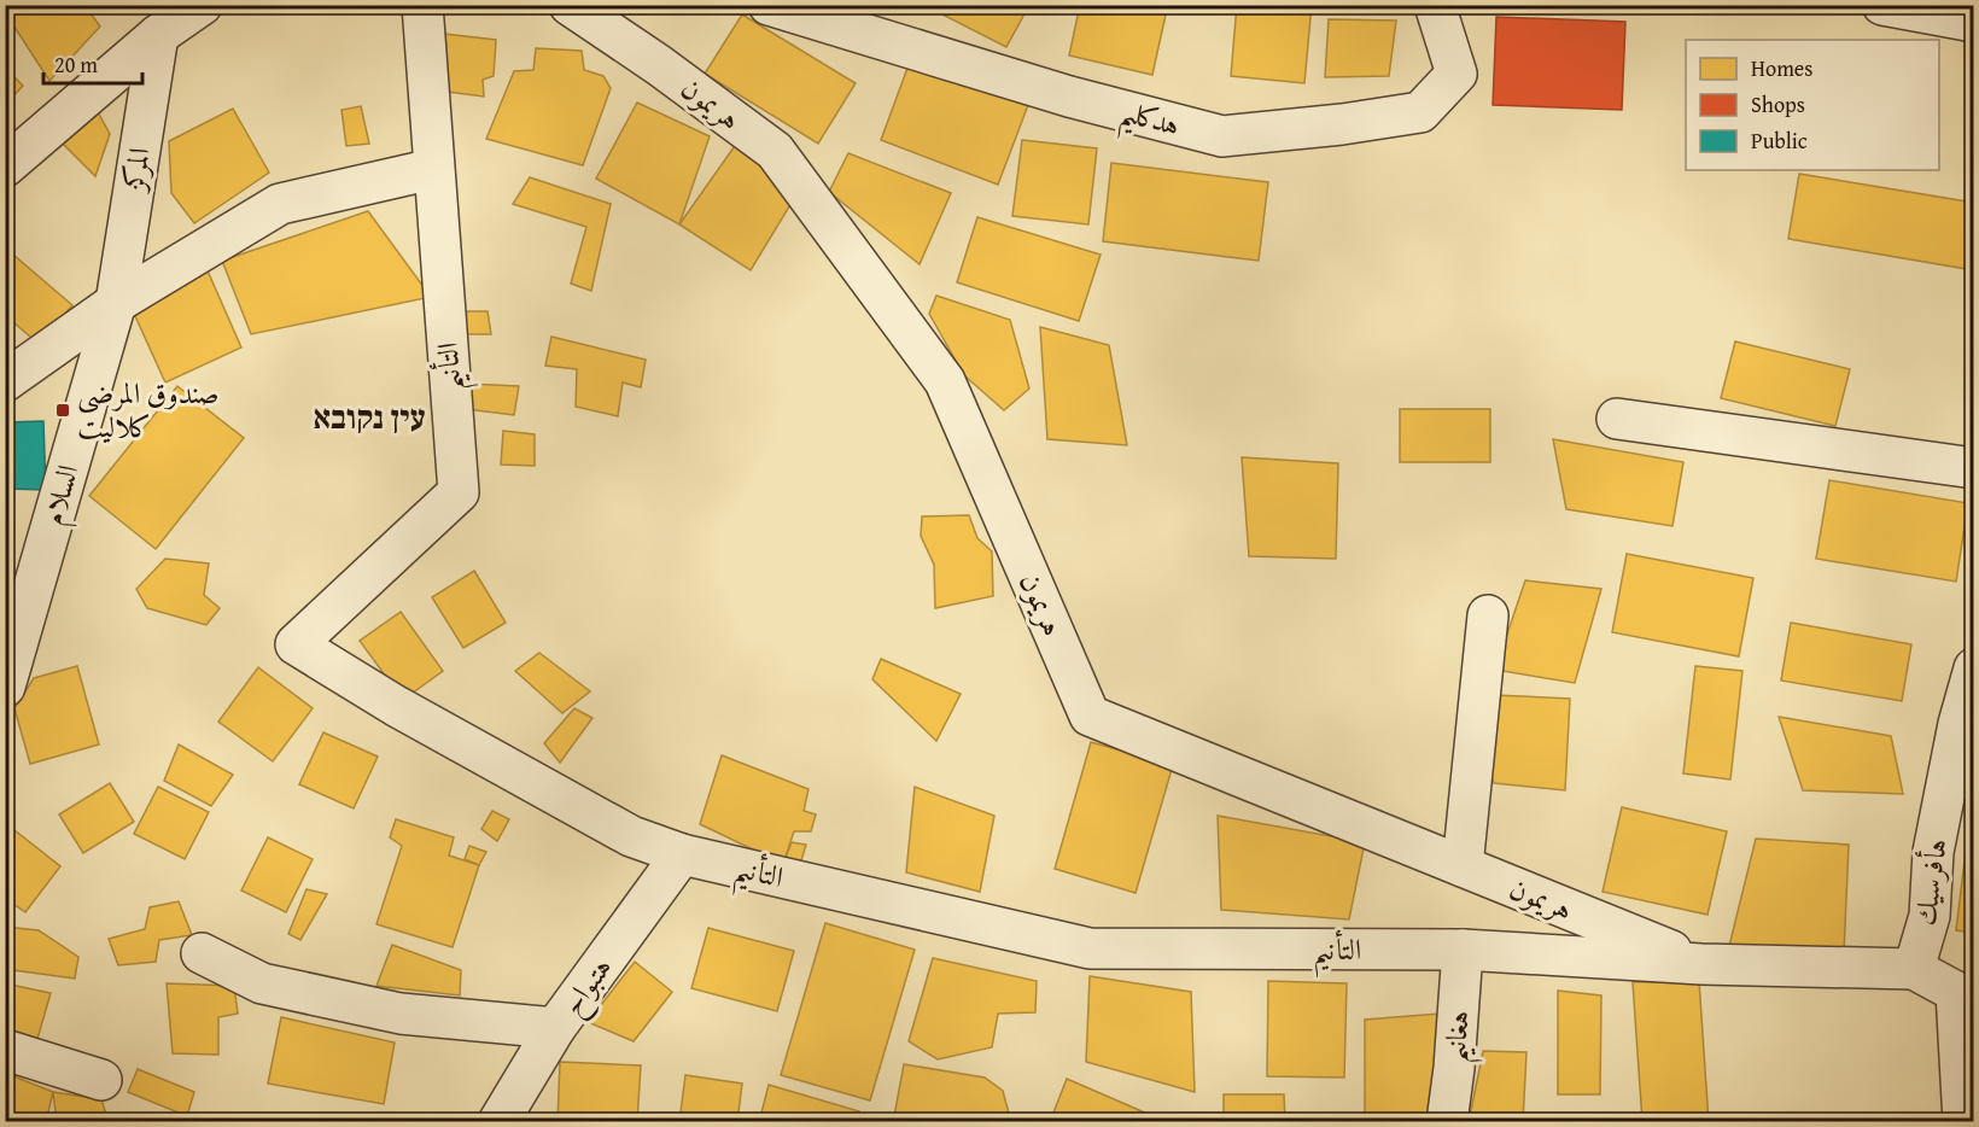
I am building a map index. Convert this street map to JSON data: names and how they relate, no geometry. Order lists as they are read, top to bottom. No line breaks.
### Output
{"streets":{"street":["هريمون","هدكليم","المركز","التأنيم","السلام","هأفرسيك","هتبواح","هغانيم"]},"crossings":[["هريمون","التأنيم"],["المركز","السلام"],["التأنيم","هأفرسيك"],["التأنيم","هتبواح"],["التأنيم","هغانيم"]],"districts":["עין נקובא"],"places":{"transit":["صندوق المرضى كلاليت"]},"legend":["Homes","Shops","Public"],"scale_bar":"20 m"}
